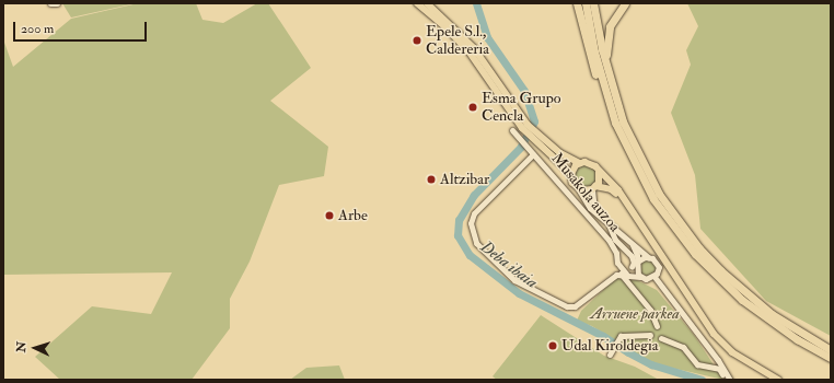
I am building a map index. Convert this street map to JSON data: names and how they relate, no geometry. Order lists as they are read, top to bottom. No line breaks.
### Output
{"streets":{"street":["Musakola auzoa"]},"water":["Deba ibaia"],"parks":["Arruene parkea"],"places":["Epele S.l., Caldereria","Esma Grupo Cencla","Altzibar","Arbe","Udal Kiroldegia"],"scale_bar":"200 m","north":"left"}
